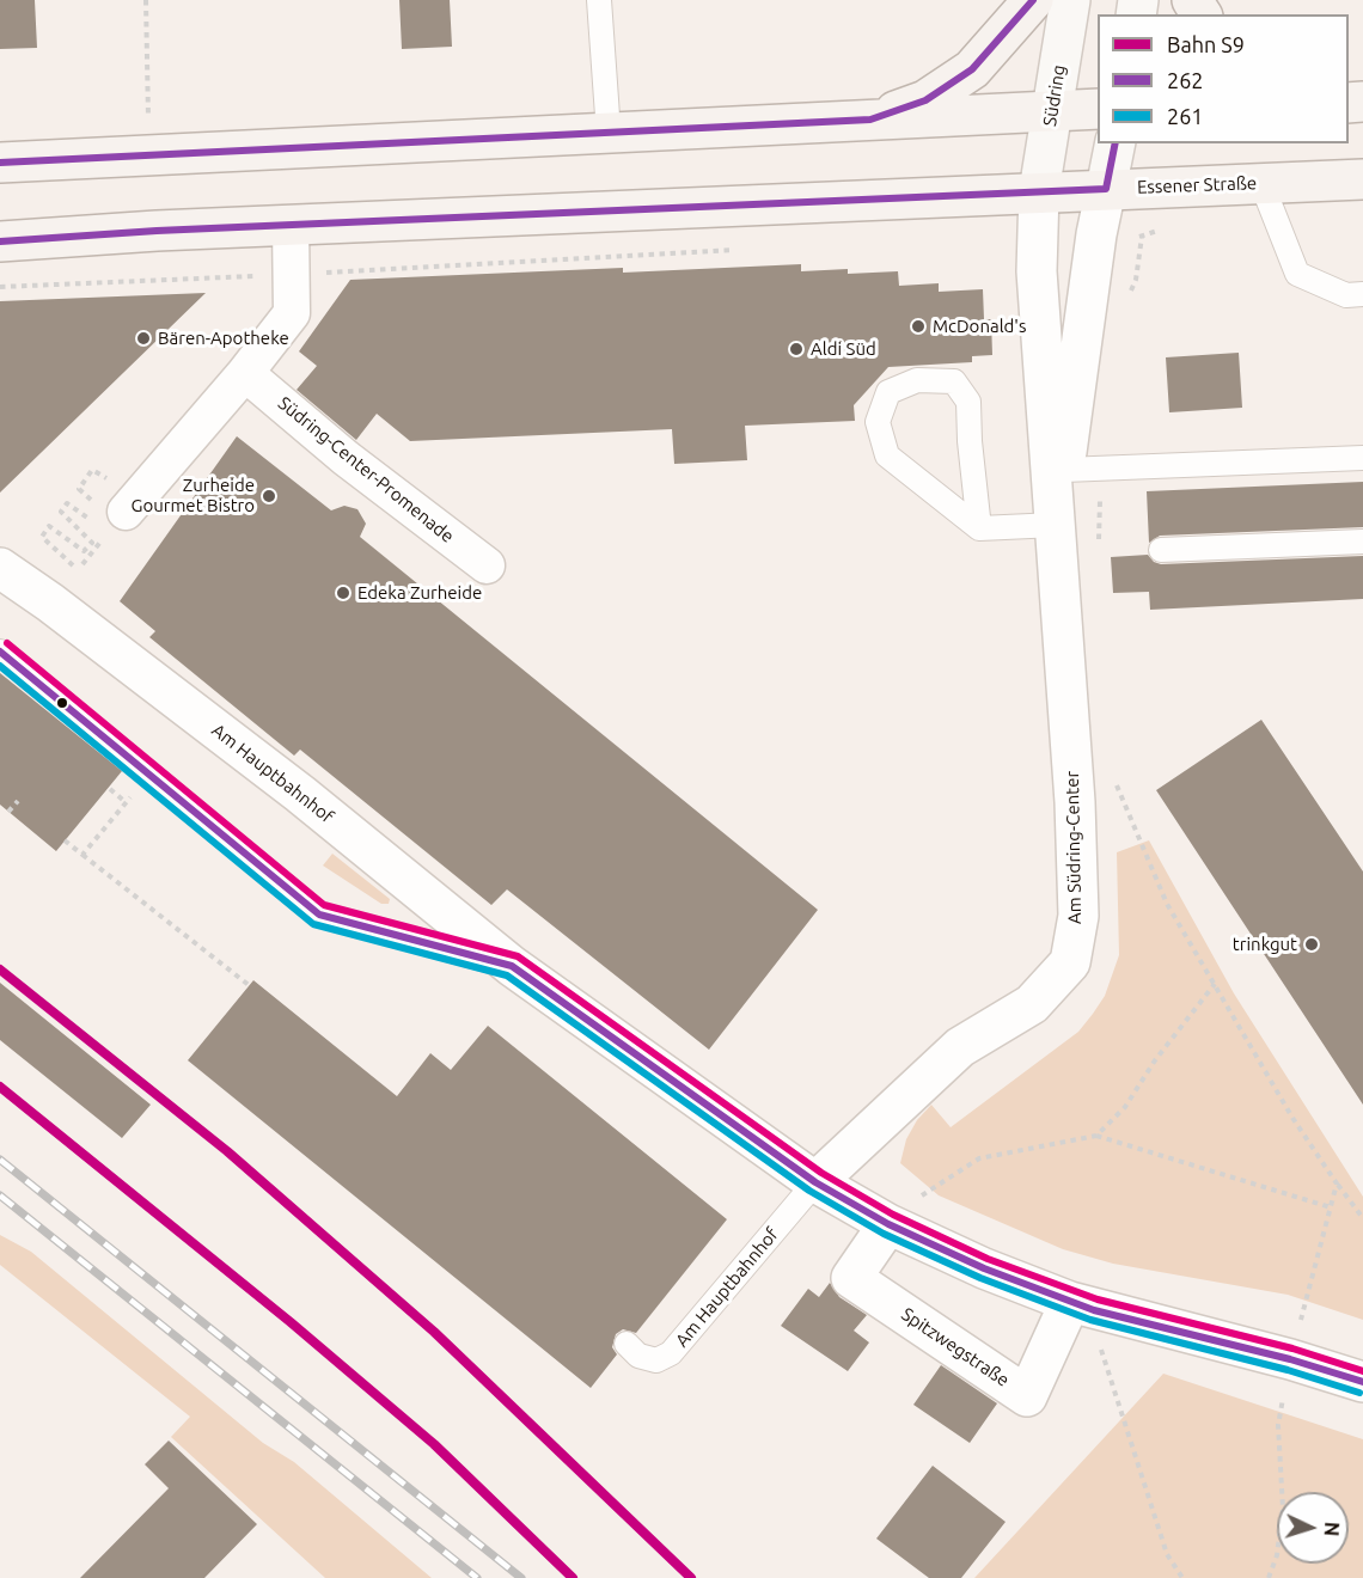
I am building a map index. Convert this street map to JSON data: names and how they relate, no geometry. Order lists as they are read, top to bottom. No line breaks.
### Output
{"streets":{"main road":["Südring","Essener Straße"],"street":["Südring-Center-Promenade","Am Hauptbahnhof","Am Südring-Center","Spitzwegstraße"]},"crossings":[["Südring","Essener Straße"],["Südring","Am Südring-Center"],["Essener Straße","Am Südring-Center"],["Am Hauptbahnhof","Am Südring-Center"],["Am Hauptbahnhof","Spitzwegstraße"]],"places":["McDonald's","Bären-Apotheke","Aldi Süd","Zurheide Gourmet Bistro","Edeka Zurheide","trinkgut"],"lines":["transit line 262","transit line 261","rail line S9"],"legend":["Bahn S9","262","261"],"north":"right"}
